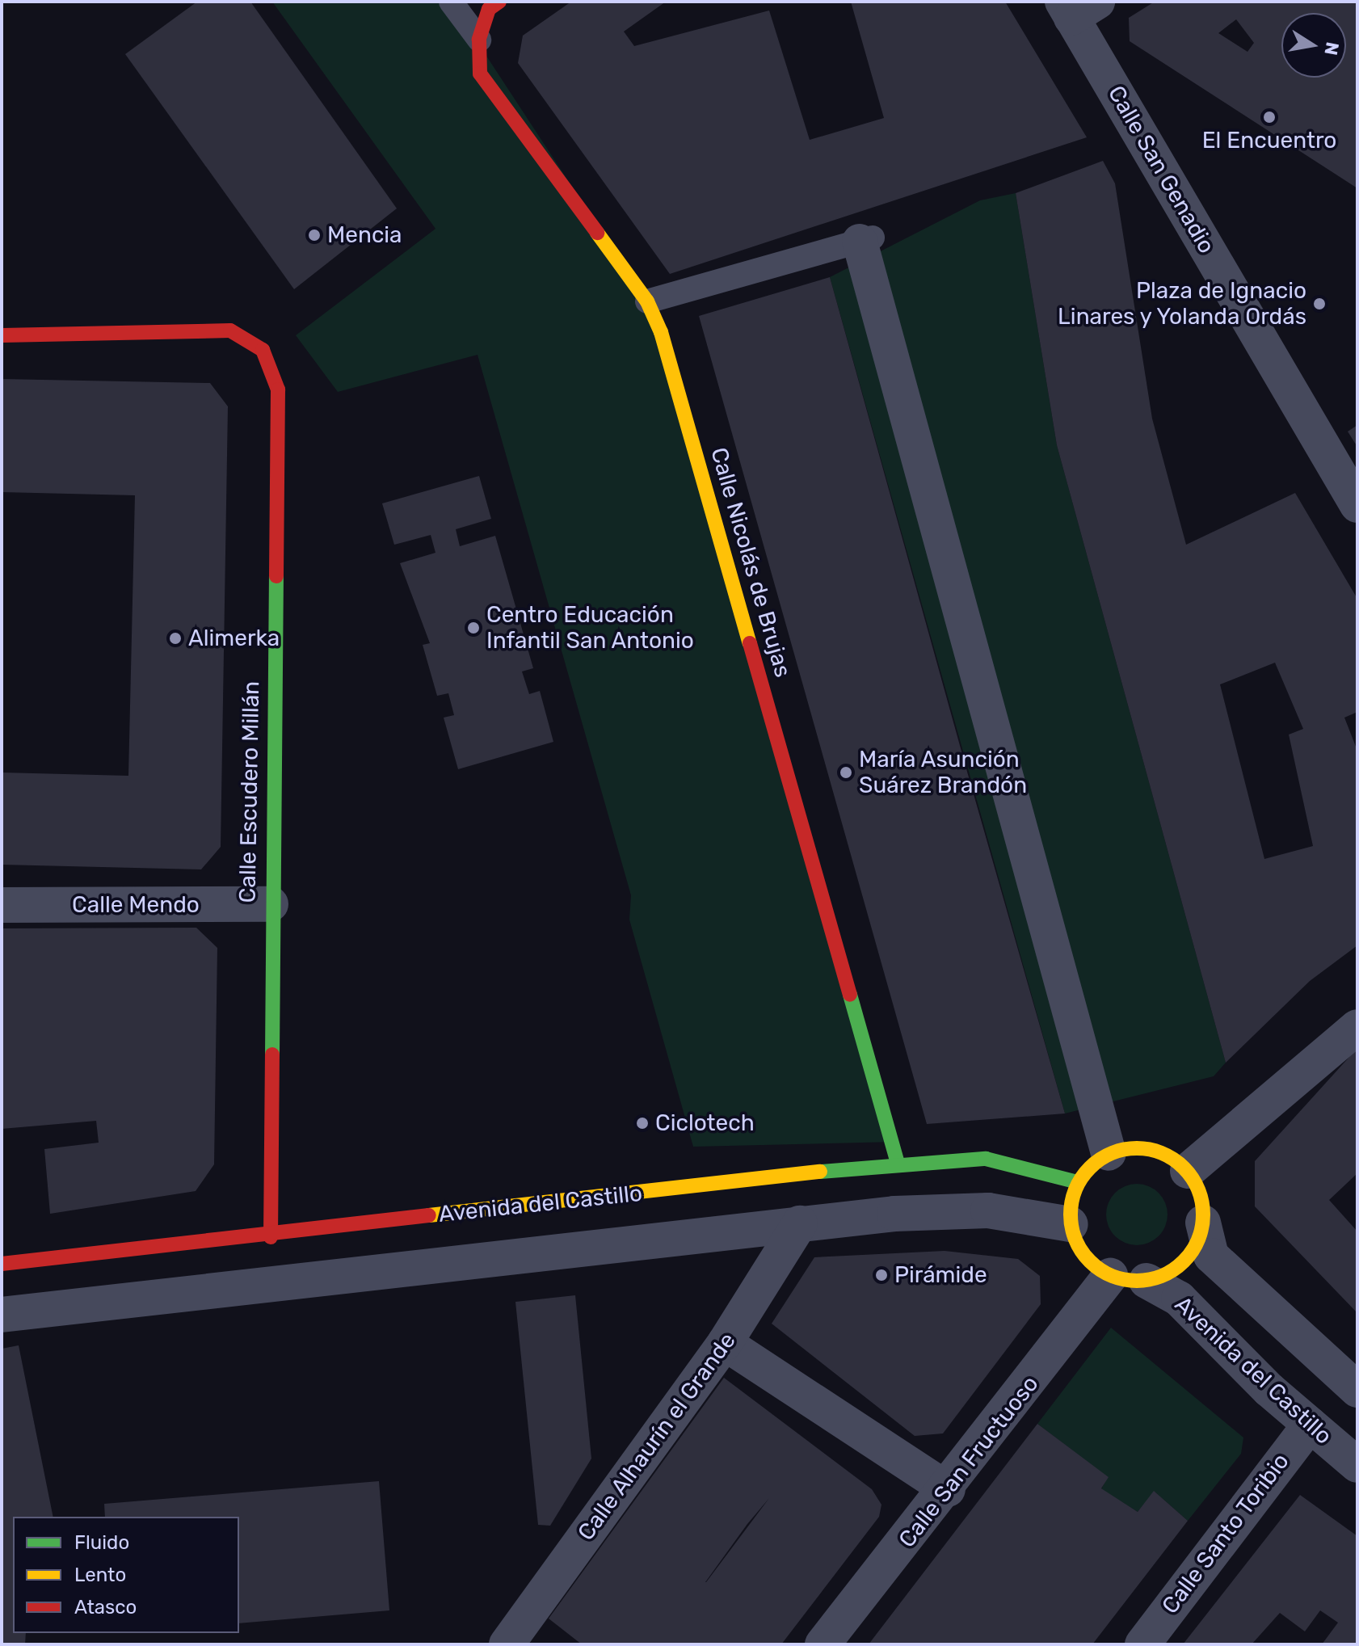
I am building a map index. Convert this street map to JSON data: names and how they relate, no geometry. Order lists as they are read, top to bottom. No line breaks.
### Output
{"streets":{"street":["Calle San Genadio","Calle Nicolás de Brujas","Calle Escudero Millán","Calle Mendo","Avenida del Castillo","Calle Alhaurín el Grande","Calle San Fructuoso","Calle Santo Toribio"]},"crossings":[["Calle Nicolás de Brujas","Avenida del Castillo"],["Calle Escudero Millán","Calle Mendo"],["Calle Escudero Millán","Avenida del Castillo"],["Avenida del Castillo","Calle Alhaurín el Grande"],["Avenida del Castillo","Calle San Fructuoso"],["Avenida del Castillo","Calle Santo Toribio"]],"places":["El Encuentro","Mencia","Plaza de Ignacio Linares y Yolanda Ordás","Centro Educación Infantil San Antonio","Alimerka","María Asunción Suárez Brandón","Ciclotech","Pirámide"],"legend":["Fluido","Lento","Atasco"],"north":"right"}
